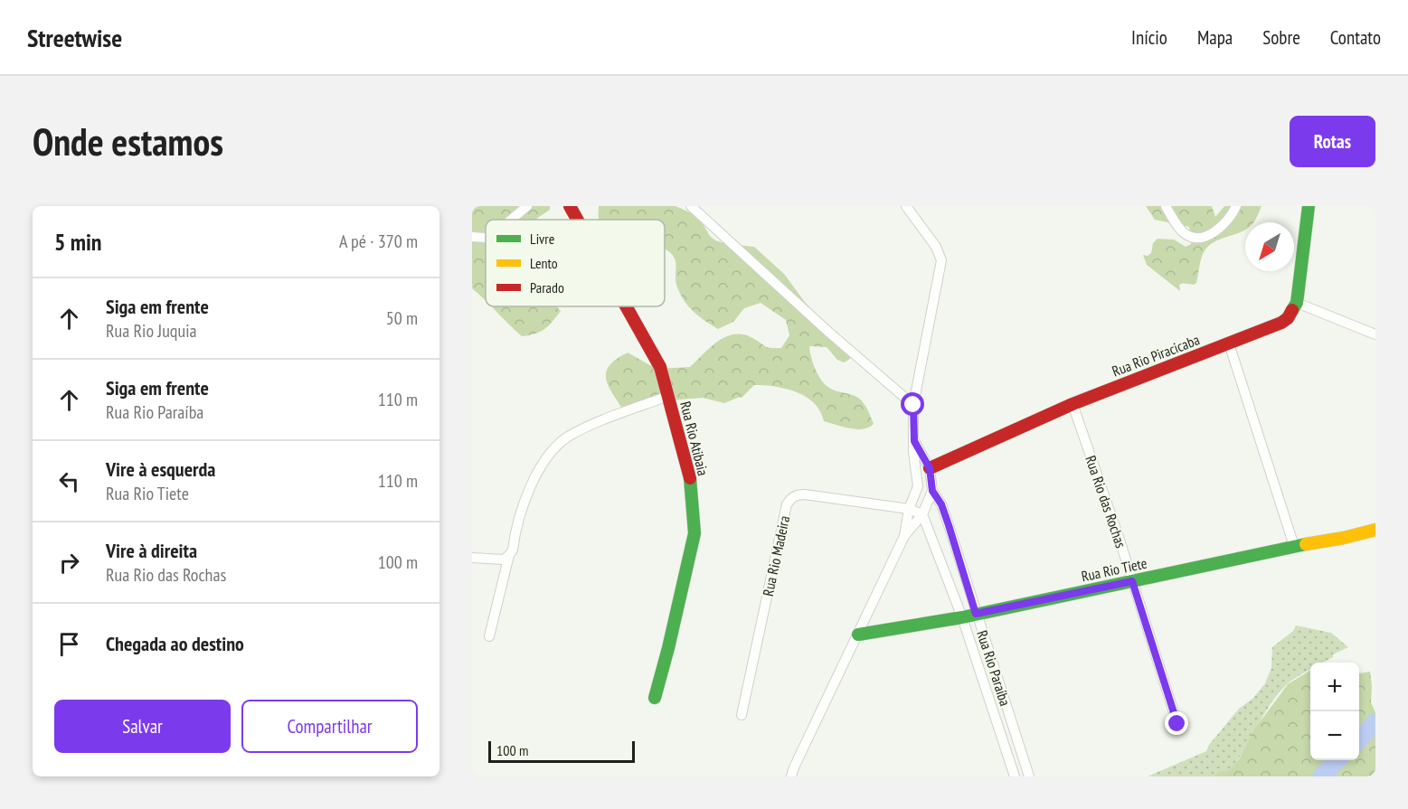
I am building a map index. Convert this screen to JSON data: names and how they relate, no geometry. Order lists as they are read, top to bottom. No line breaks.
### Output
{"streets":{"street":["Rua Rio Piracicaba","Rua Rio Atibaia","Rua Rio das Rochas","Rua Rio Madeira","Rua Rio Tiete","Rua Rio Paraíba"]},"crossings":[["Rua Rio Piracicaba","Rua Rio das Rochas"],["Rua Rio Piracicaba","Rua Rio Paraíba"],["Rua Rio das Rochas","Rua Rio Tiete"],["Rua Rio Madeira","Rua Rio Paraíba"],["Rua Rio Tiete","Rua Rio Paraíba"]],"legend":["Livre","Lento","Parado"],"scale_bar":"100 m","north":"bottom left","page":{"header":"Streetwise","nav":["Início","Mapa","Sobre","Contato"],"buttons":["Rotas",["Salvar","Compartilhar"]],"title":"Onde estamos","heading":["5 min","A pé · 370 m"],"list":[["Siga em frente","Rua Rio Juquia","50 m"],["Siga em frente","Rua Rio Paraíba","110 m"],["Vire à esquerda","Rua Rio Tiete","110 m"],["Vire à direita","Rua Rio das Rochas","100 m"],"Chegada ao destino"],"map_buttons":["+","−"],"scale":"100 m"}}
